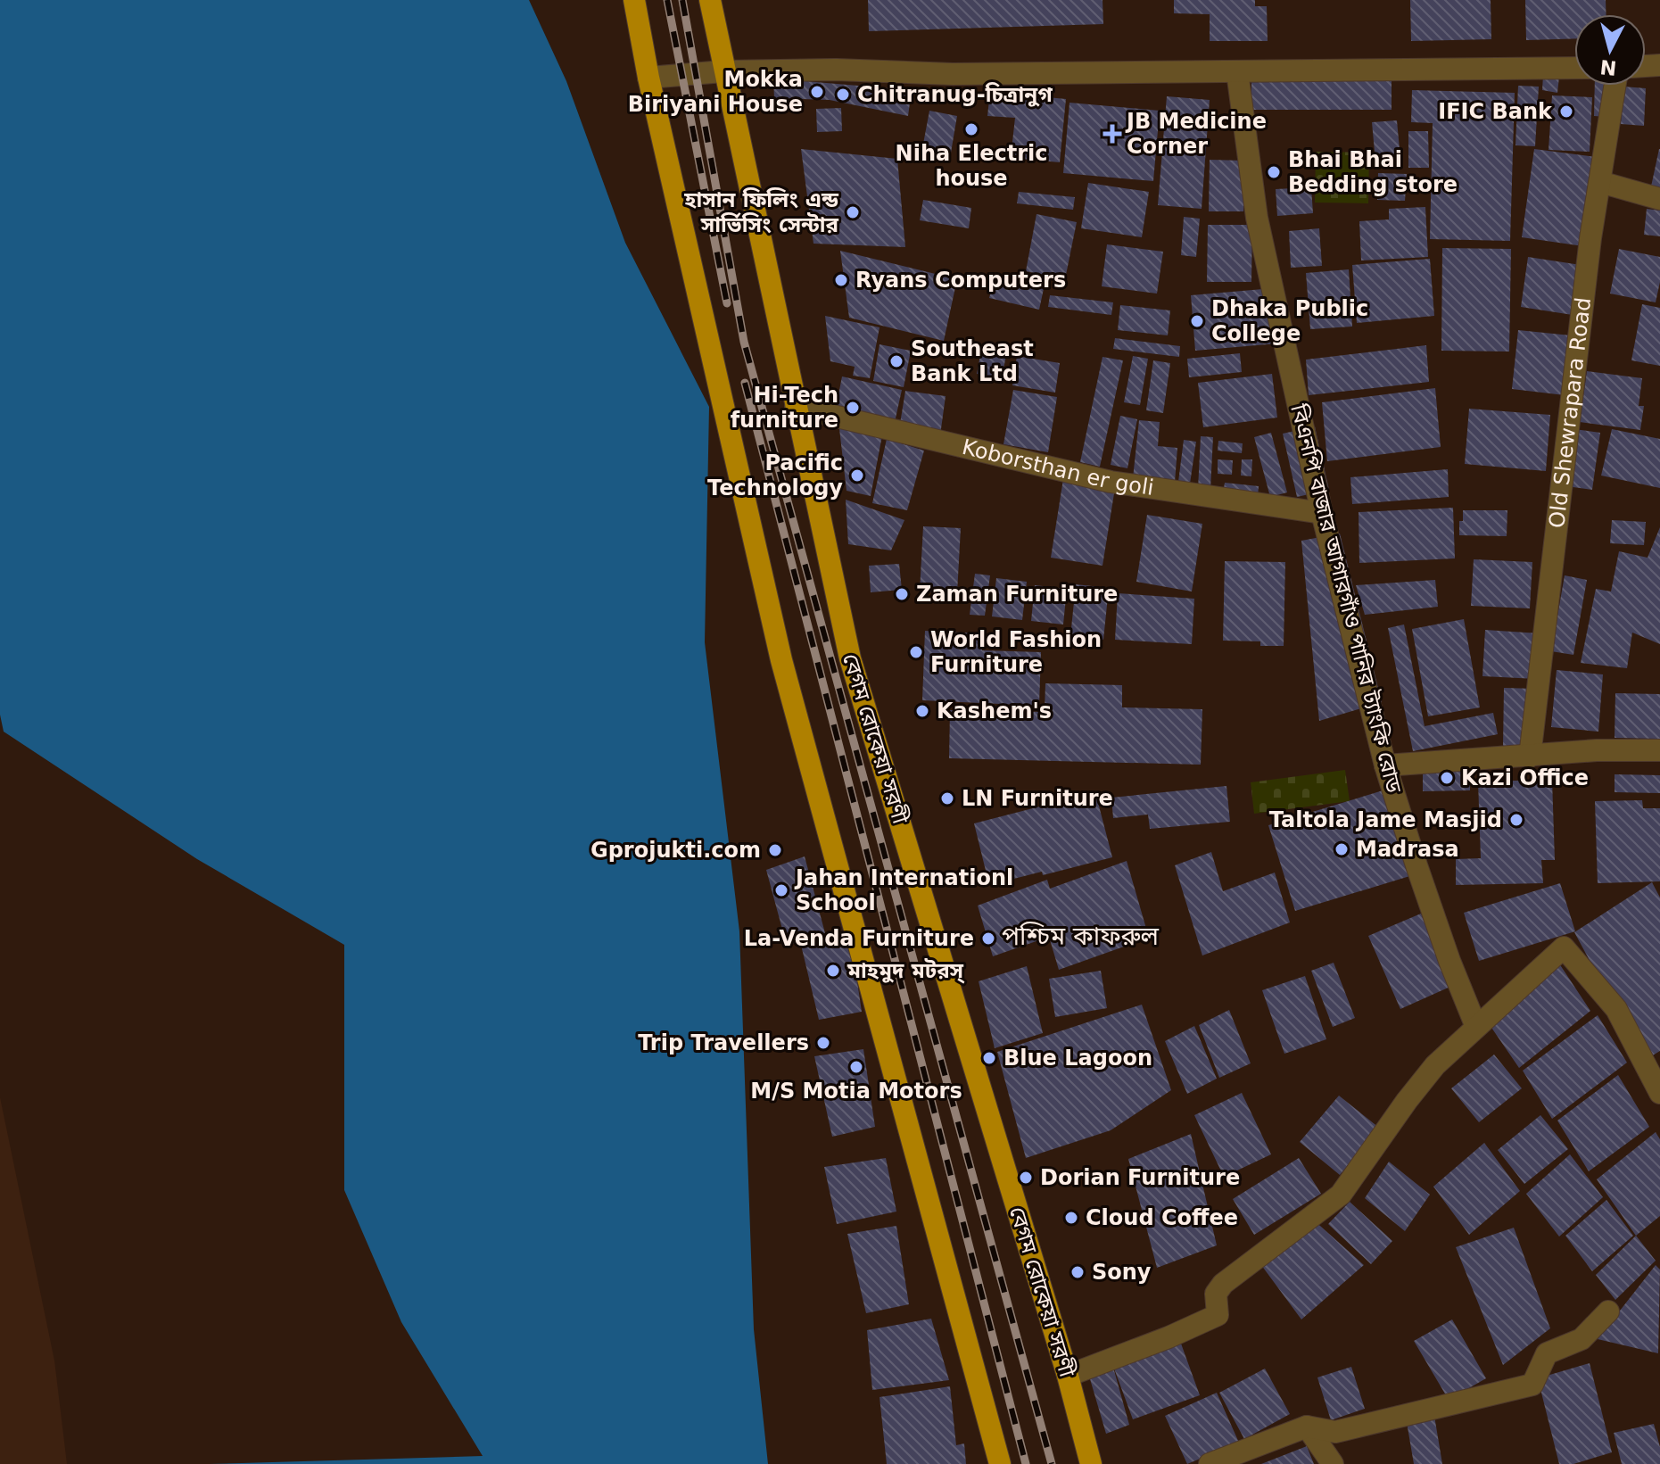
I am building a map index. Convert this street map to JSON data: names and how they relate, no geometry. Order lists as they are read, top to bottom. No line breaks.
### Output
{"streets":{"main road":["বেগম রোকেয়া সরণী"],"street":["Old Shewrapara Road","Koborsthan er goli","বিএনপি বাজার আগারগাঁও পানির ট্যাংকি রোড"]},"crossings":[["Koborsthan er goli","বিএনপি বাজার আগারগাঁও পানির ট্যাংকি রোড"],["Koborsthan er goli","বেগম রোকেয়া সরণী"]],"districts":["পশ্চিম কাফরুল"],"places":{"other":["Mokka Biriyani House","Chitranug-চিত্রানুগ","IFIC Bank","Niha Electric house","Bhai Bhai Bedding store","হাসান ফিলিং এন্ড সার্ভিসিং সেন্টার","Ryans Computers","Dhaka Public College","Southeast Bank Ltd","Hi-Tech furniture","Pacific Technology","Zaman Furniture","World Fashion Furniture","Kashem's","Kazi Office","LN Furniture","Taltola Jame Masjid","Madrasa","Gprojukti.com","Jahan Internationl School","La-Venda Furniture","মাহমুদ মটরস্","Trip Travellers","Blue Lagoon","M/S Motia Motors","Dorian Furniture","Cloud Coffee","Sony"],"health":["JB Medicine Corner"]},"north":"bottom"}
